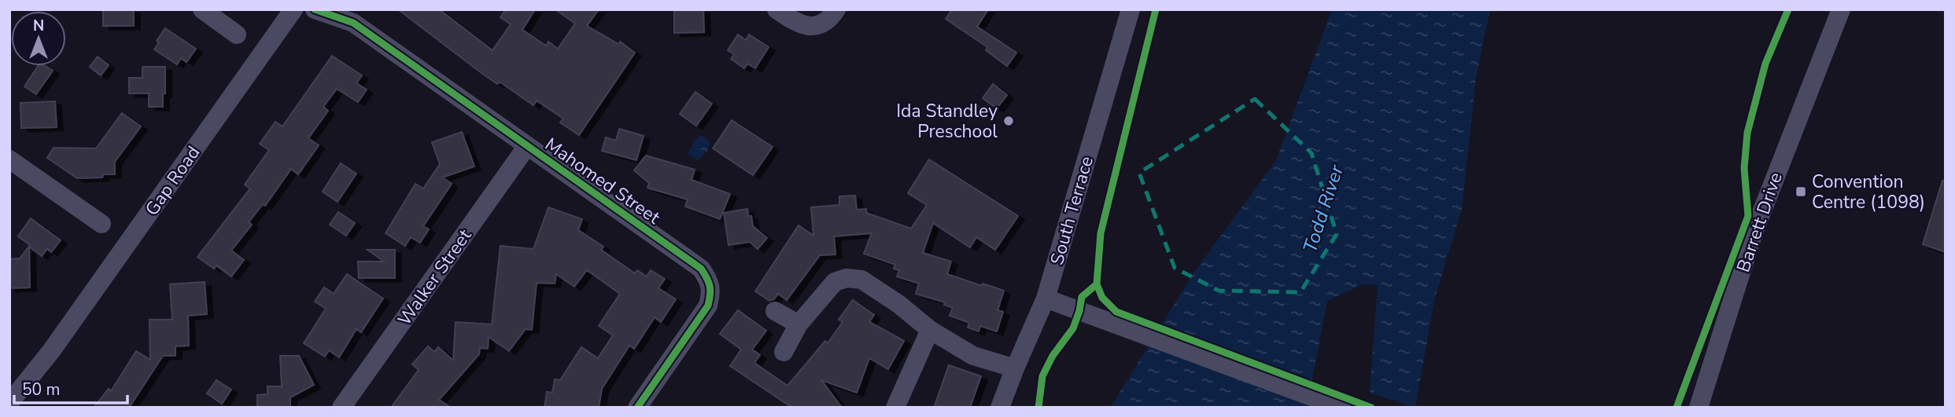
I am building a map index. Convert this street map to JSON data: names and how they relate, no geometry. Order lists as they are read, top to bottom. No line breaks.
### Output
{"streets":{"street":["Gap Road","Mahomed Street","South Terrace","Barrett Drive","Walker Street"]},"crossings":[["Mahomed Street","Walker Street"]],"water":["Todd River"],"places":{"other":["Ida Standley Preschool"],"transit":["Convention Centre (1098)"]},"scale_bar":"50 m","north":"top"}
